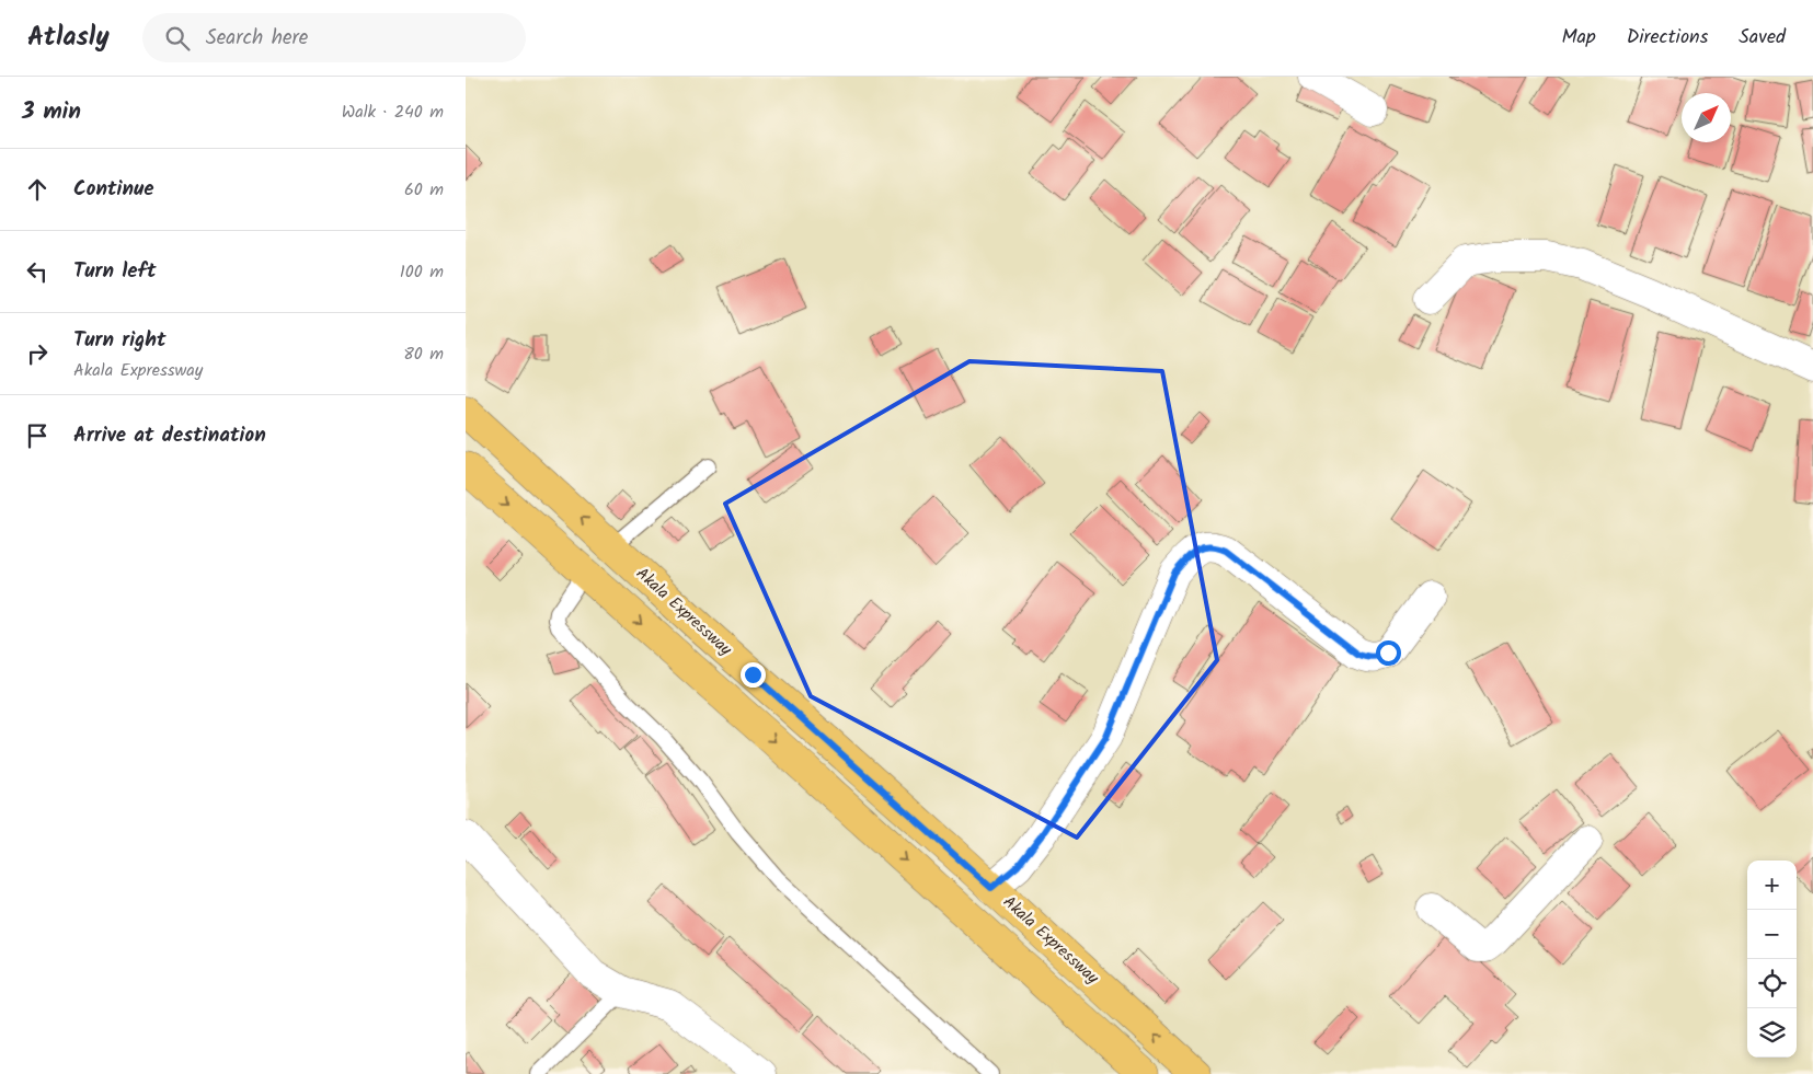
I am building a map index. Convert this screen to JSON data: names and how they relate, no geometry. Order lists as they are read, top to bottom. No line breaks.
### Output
{"streets":{"main road":["Akala Expressway"]},"north":"top right","page":{"header":"Atlasly","search":"Search here","nav":["Map","Directions","Saved"],"heading":["3 min","Walk · 240 m"],"list":[["Continue","60 m"],["Turn left","100 m"],["Turn right","Akala Expressway","80 m"],"Arrive at destination"],"map_buttons":["+","−"]}}
